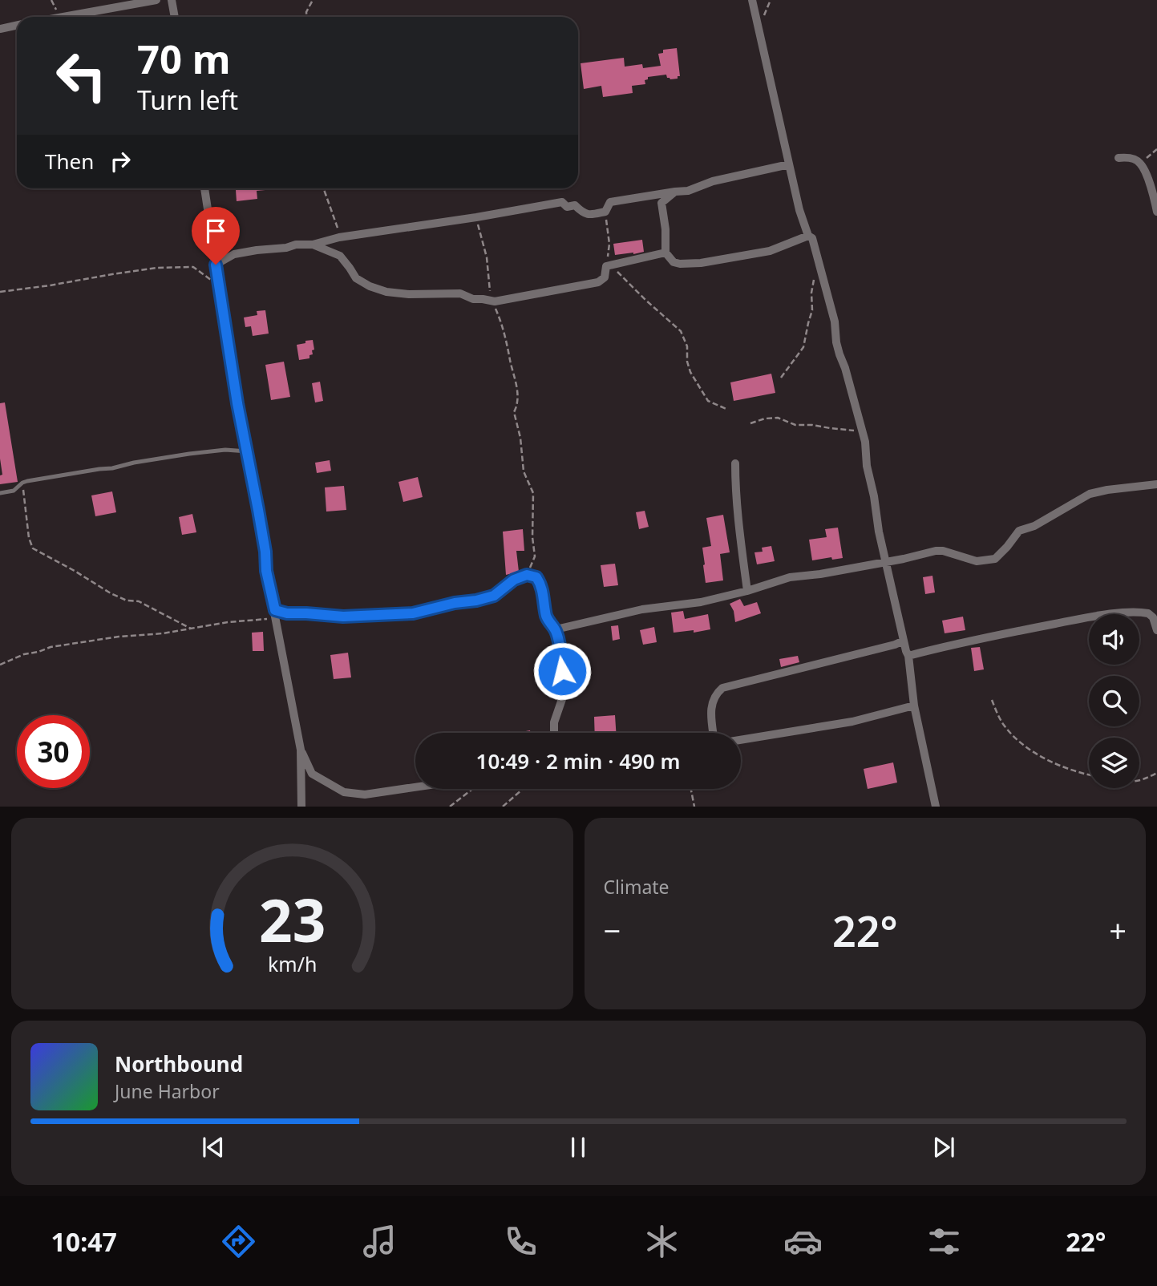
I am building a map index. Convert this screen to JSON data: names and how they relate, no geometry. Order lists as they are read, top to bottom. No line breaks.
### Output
{"page":{"turn":["70 m","Turn left"],"then":"Then","limit":"30","trip":"10:49 · 2 min · 490 m","tile":"Climate","heat":["−","22°","+"],"song":["Northbound","June Harbor"],"tabs":["10:47","22°"],"gauge":["23","km/h"]}}
